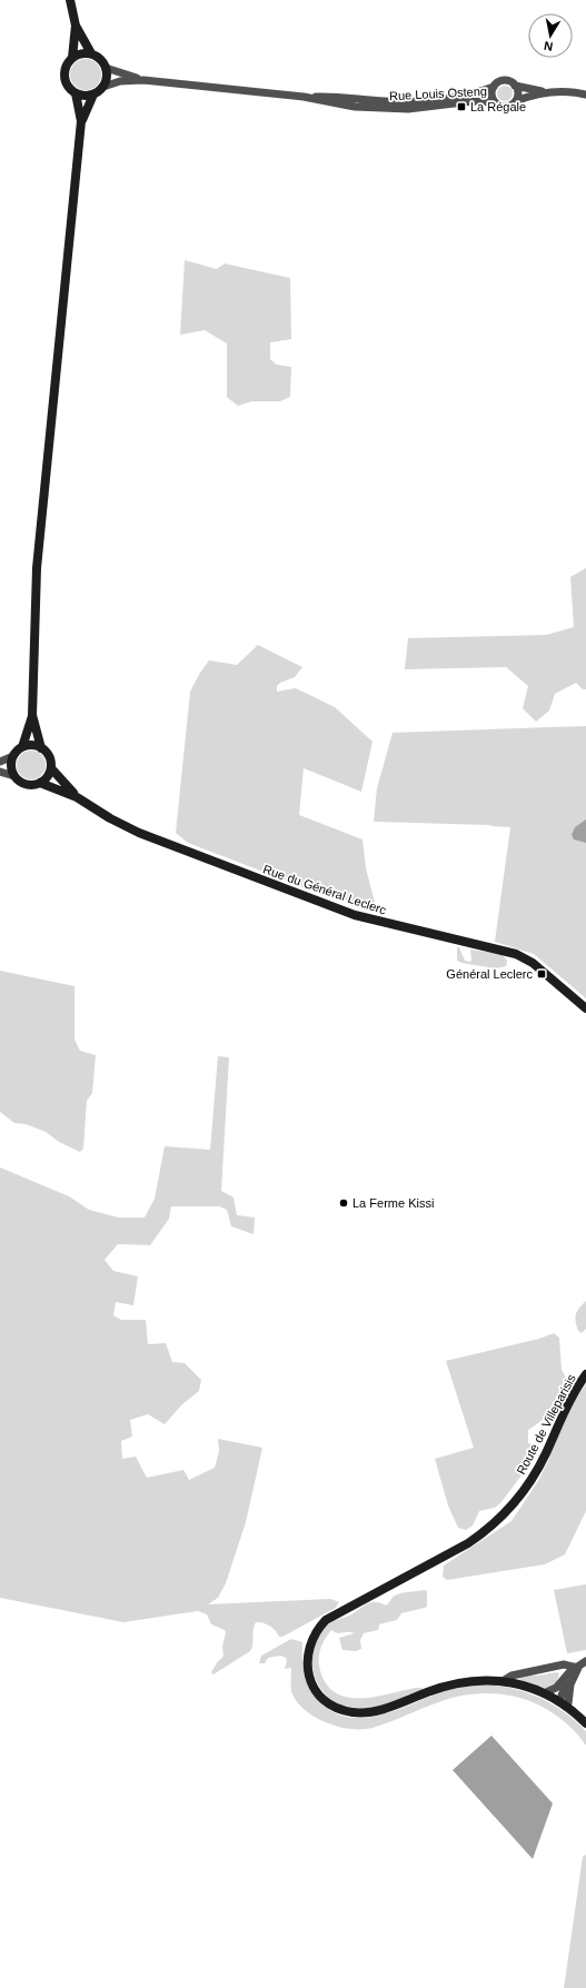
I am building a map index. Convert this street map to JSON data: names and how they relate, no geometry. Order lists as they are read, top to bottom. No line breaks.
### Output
{"streets":{"main road":["Rue du Général Leclerc","Route de Villeparisis"],"street":["Rue Louis Osteng"]},"places":{"transit":["La Régale","Général Leclerc"],"other":["La Ferme Kissi"]},"north":"bottom"}
